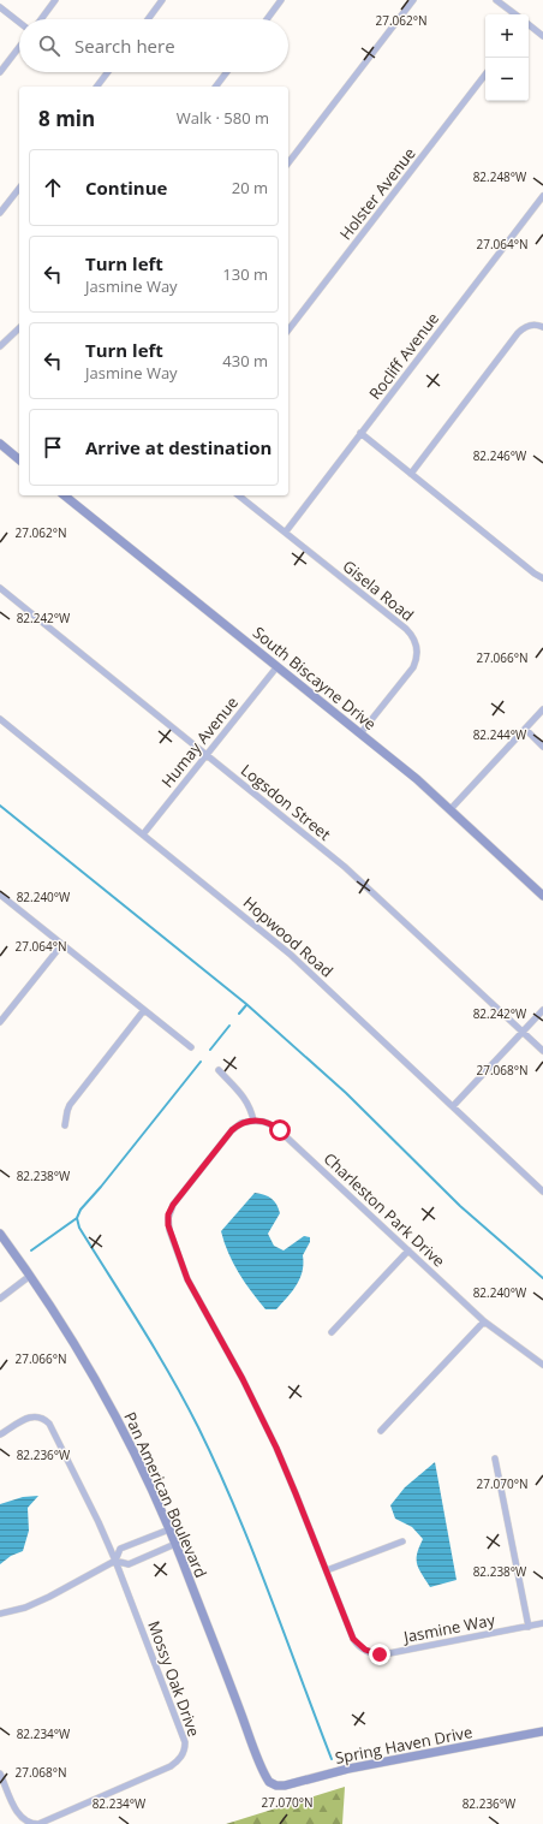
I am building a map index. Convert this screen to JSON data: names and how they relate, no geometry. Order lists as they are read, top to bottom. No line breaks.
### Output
{"streets":{"street":["Holster Avenue","Rocliff Avenue","Gisela Road","South Biscayne Drive","Humay Avenue","Logsdon Street","Hopwood Road","Charleston Park Drive","Pan American Boulevard","Jasmine Way","Mossy Oak Drive","Spring Haven Drive"]},"crossings":[["Rocliff Avenue","Gisela Road"],["Gisela Road","South Biscayne Drive"],["South Biscayne Drive","Humay Avenue"],["Humay Avenue","Logsdon Street"],["Humay Avenue","Hopwood Road"],["Charleston Park Drive","Jasmine Way"],["Pan American Boulevard","Spring Haven Drive"]],"page":{"map_buttons":["+","−"],"search":"Search here","heading":["8 min","Walk · 580 m"],"list":[["Continue","20 m"],["Turn left","Jasmine Way","130 m"],["Turn left","Jasmine Way","430 m"],"Arrive at destination"]},"coordinates":["27.062°N","82.248°W","27.064°N","82.246°W","82.242°W","27.066°N","82.244°W","82.240°W","27.068°N","82.238°W","82.236°W","27.070°N","82.234°W"]}
